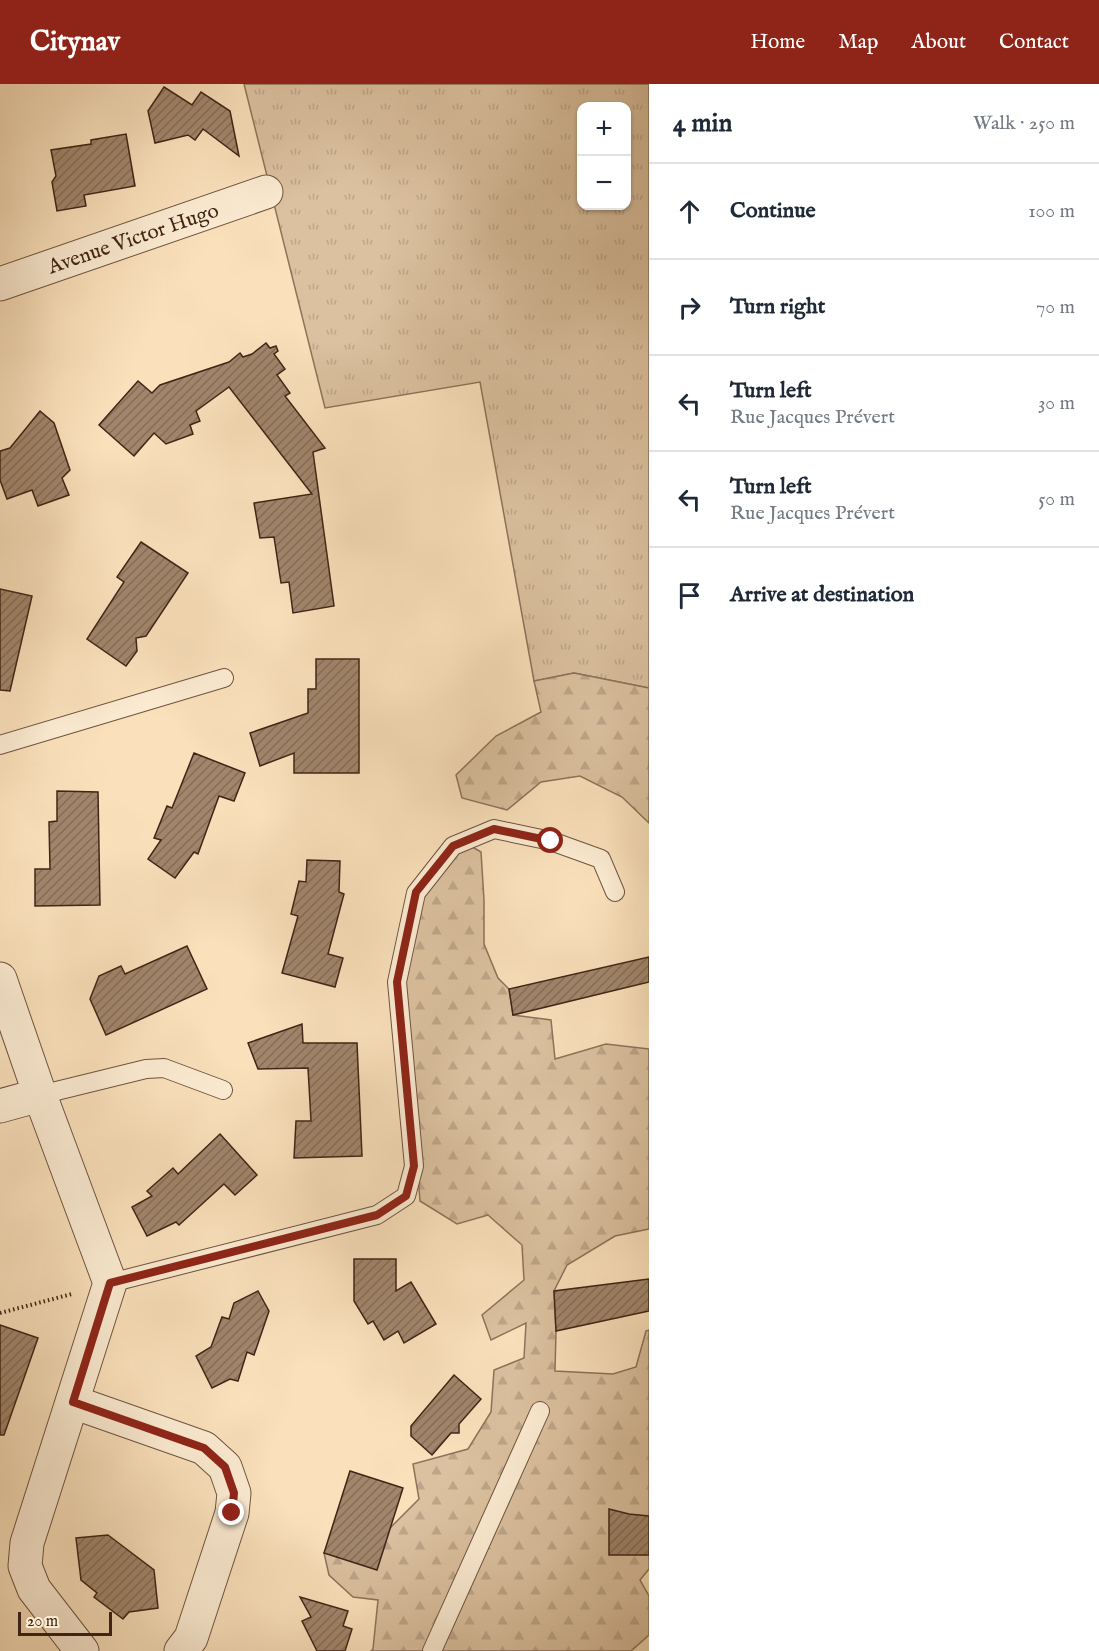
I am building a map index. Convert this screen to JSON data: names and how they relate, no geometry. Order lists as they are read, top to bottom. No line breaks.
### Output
{"streets":{"street":["Avenue Victor Hugo"]},"scale_bar":"20 m","page":{"header":"Citynav","nav":["Home","Map","About","Contact"],"heading":["4 min","Walk · 250 m"],"map_buttons":["+","−"],"list":[["Continue","100 m"],["Turn right","70 m"],["Turn left","Rue Jacques Prévert","30 m"],["Turn left","Rue Jacques Prévert","50 m"],"Arrive at destination"],"scale":"20 m"}}
